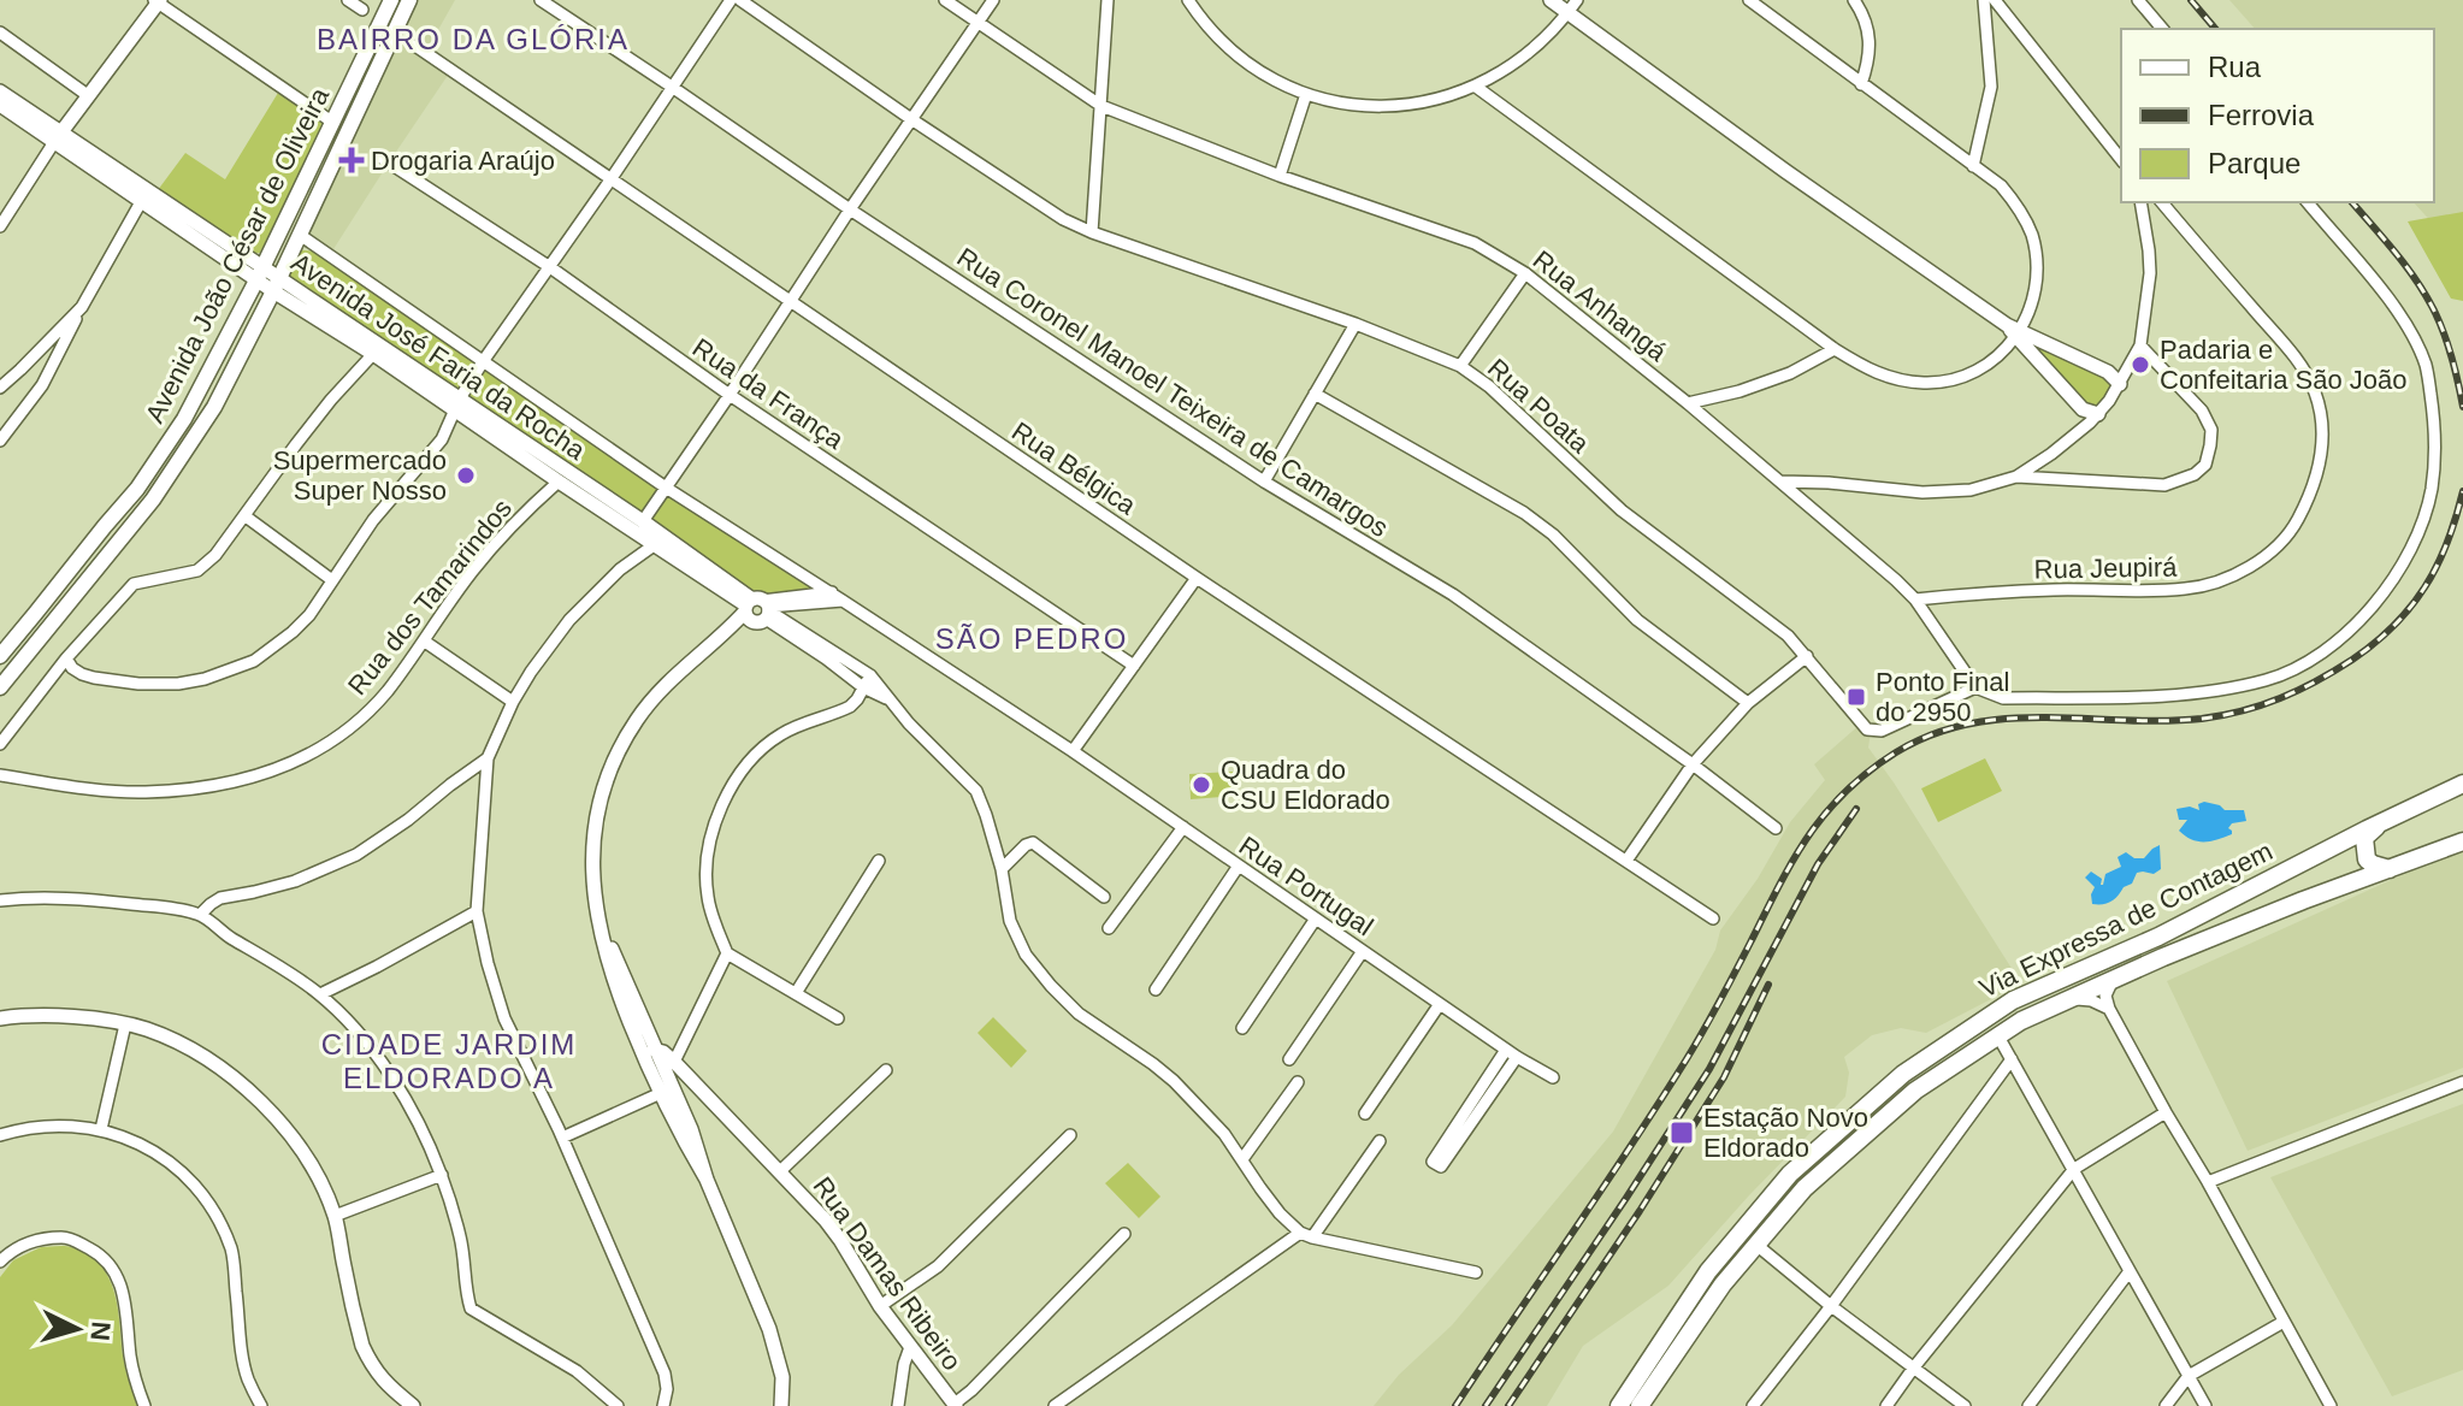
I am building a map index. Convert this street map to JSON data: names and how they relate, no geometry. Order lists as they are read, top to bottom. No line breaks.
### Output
{"streets":{"highway":["Via Expressa de Contagem"],"main road":["Avenida João César de Oliveira"],"street":["Rua Anhangá","Avenida José Faria da Rocha","Rua Coronel Manoel Teixeira de Camargos","Rua da França","Rua Poata","Rua Bélgica","Rua Jeupirá","Rua dos Tamarindos","Rua Portugal","Rua Damas Ribeiro"]},"crossings":[["Avenida João César de Oliveira","Avenida José Faria da Rocha"],["Avenida João César de Oliveira","Rua Portugal"],["Rua Anhangá","Rua Poata"],["Rua Anhangá","Rua Jeupirá"],["Avenida José Faria da Rocha","Rua dos Tamarindos"]],"districts":["BAIRRO DA GLÓRIA","SÃO PEDRO","CIDADE JARDIM ELDORADO A"],"places":{"health":["Drogaria Araújo"],"other":["Padaria e Confeitaria São João","Supermercado Super Nosso","Quadra do CSU Eldorado"],"transit":["Ponto Final do 2950","Estação Novo Eldorado"]},"legend":["Rua","Ferrovia","Parque"],"north":"right"}
